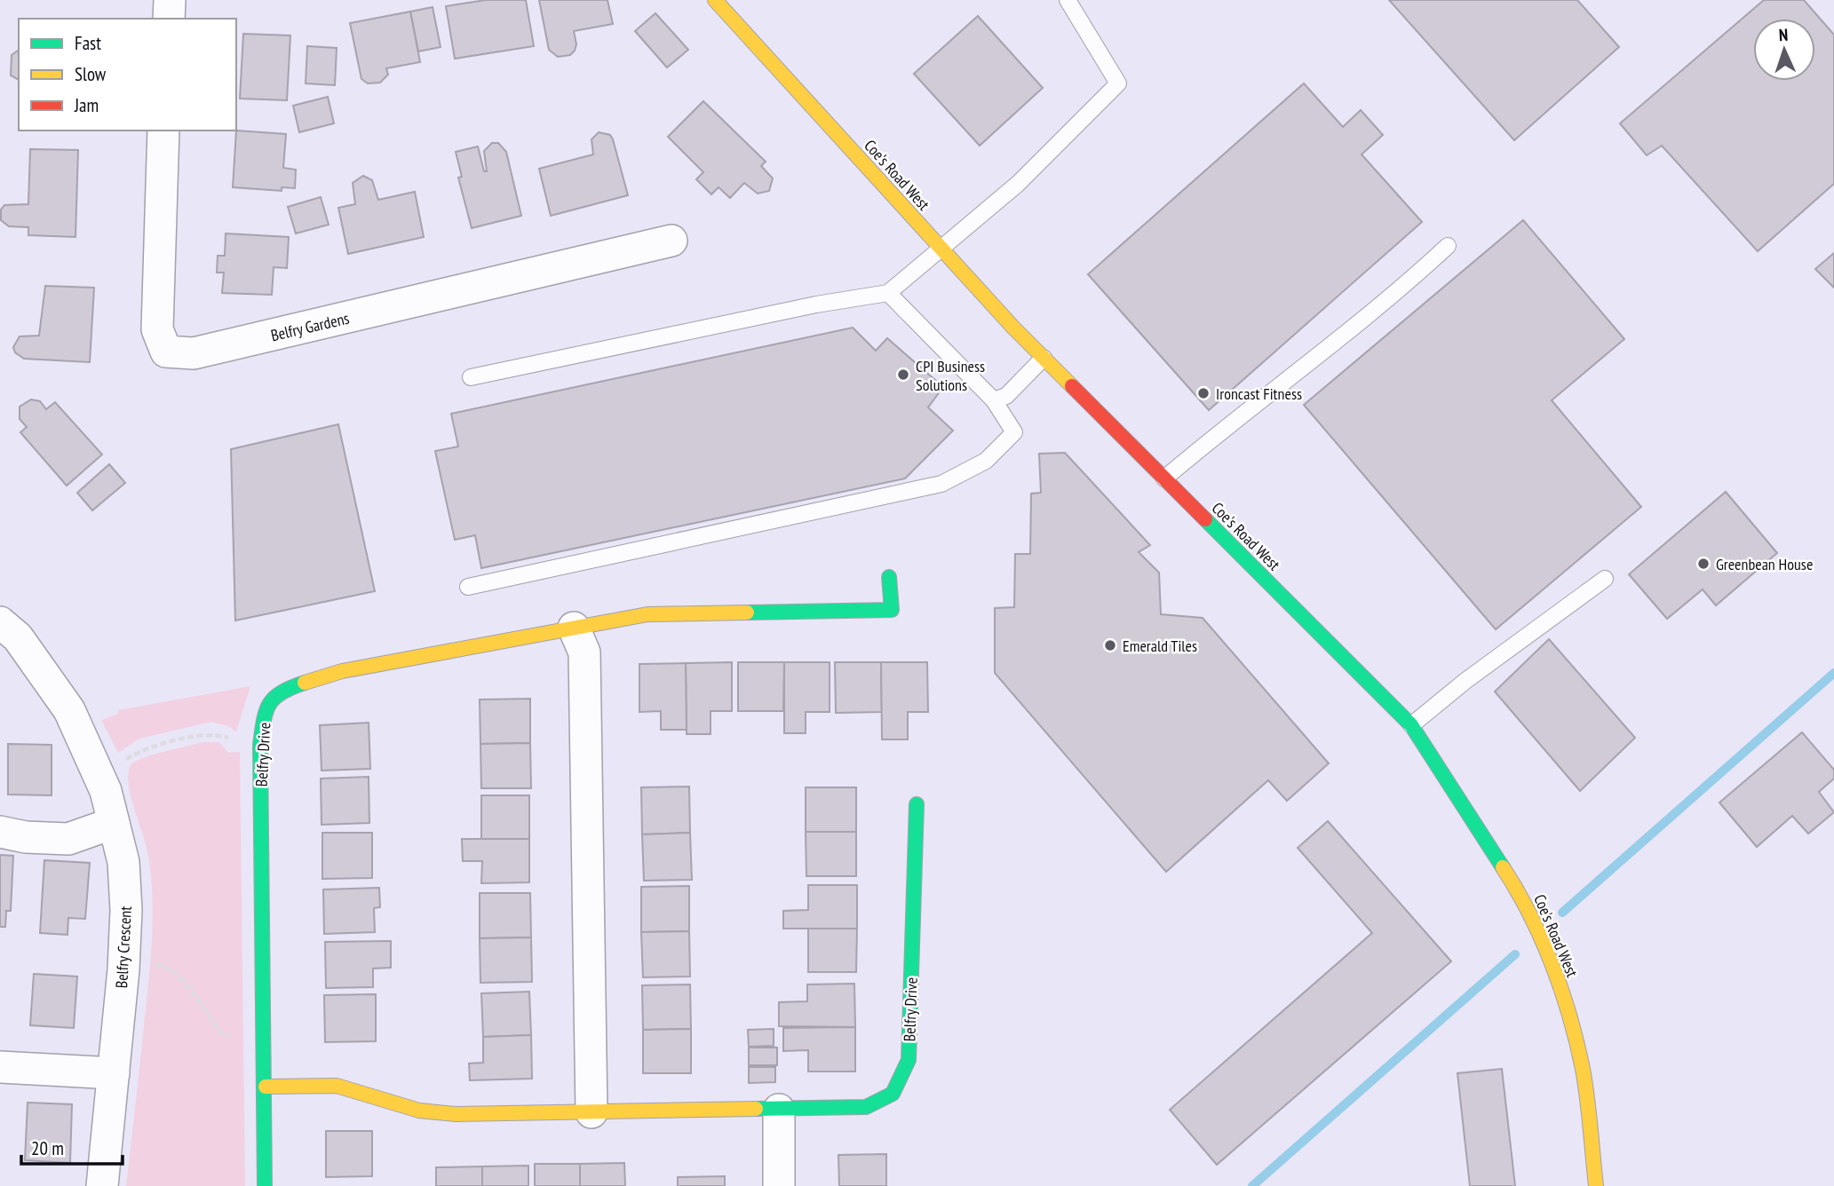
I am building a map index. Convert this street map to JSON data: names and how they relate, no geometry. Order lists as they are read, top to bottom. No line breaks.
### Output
{"streets":{"street":["Coe's Road West","Belfry Gardens","Belfry Drive","Belfry Crescent"]},"places":["CPI Business Solutions","Ironcast Fitness","Greenbean House","Emerald Tiles"],"legend":["Fast","Slow","Jam"],"scale_bar":"20 m","north":"top"}
